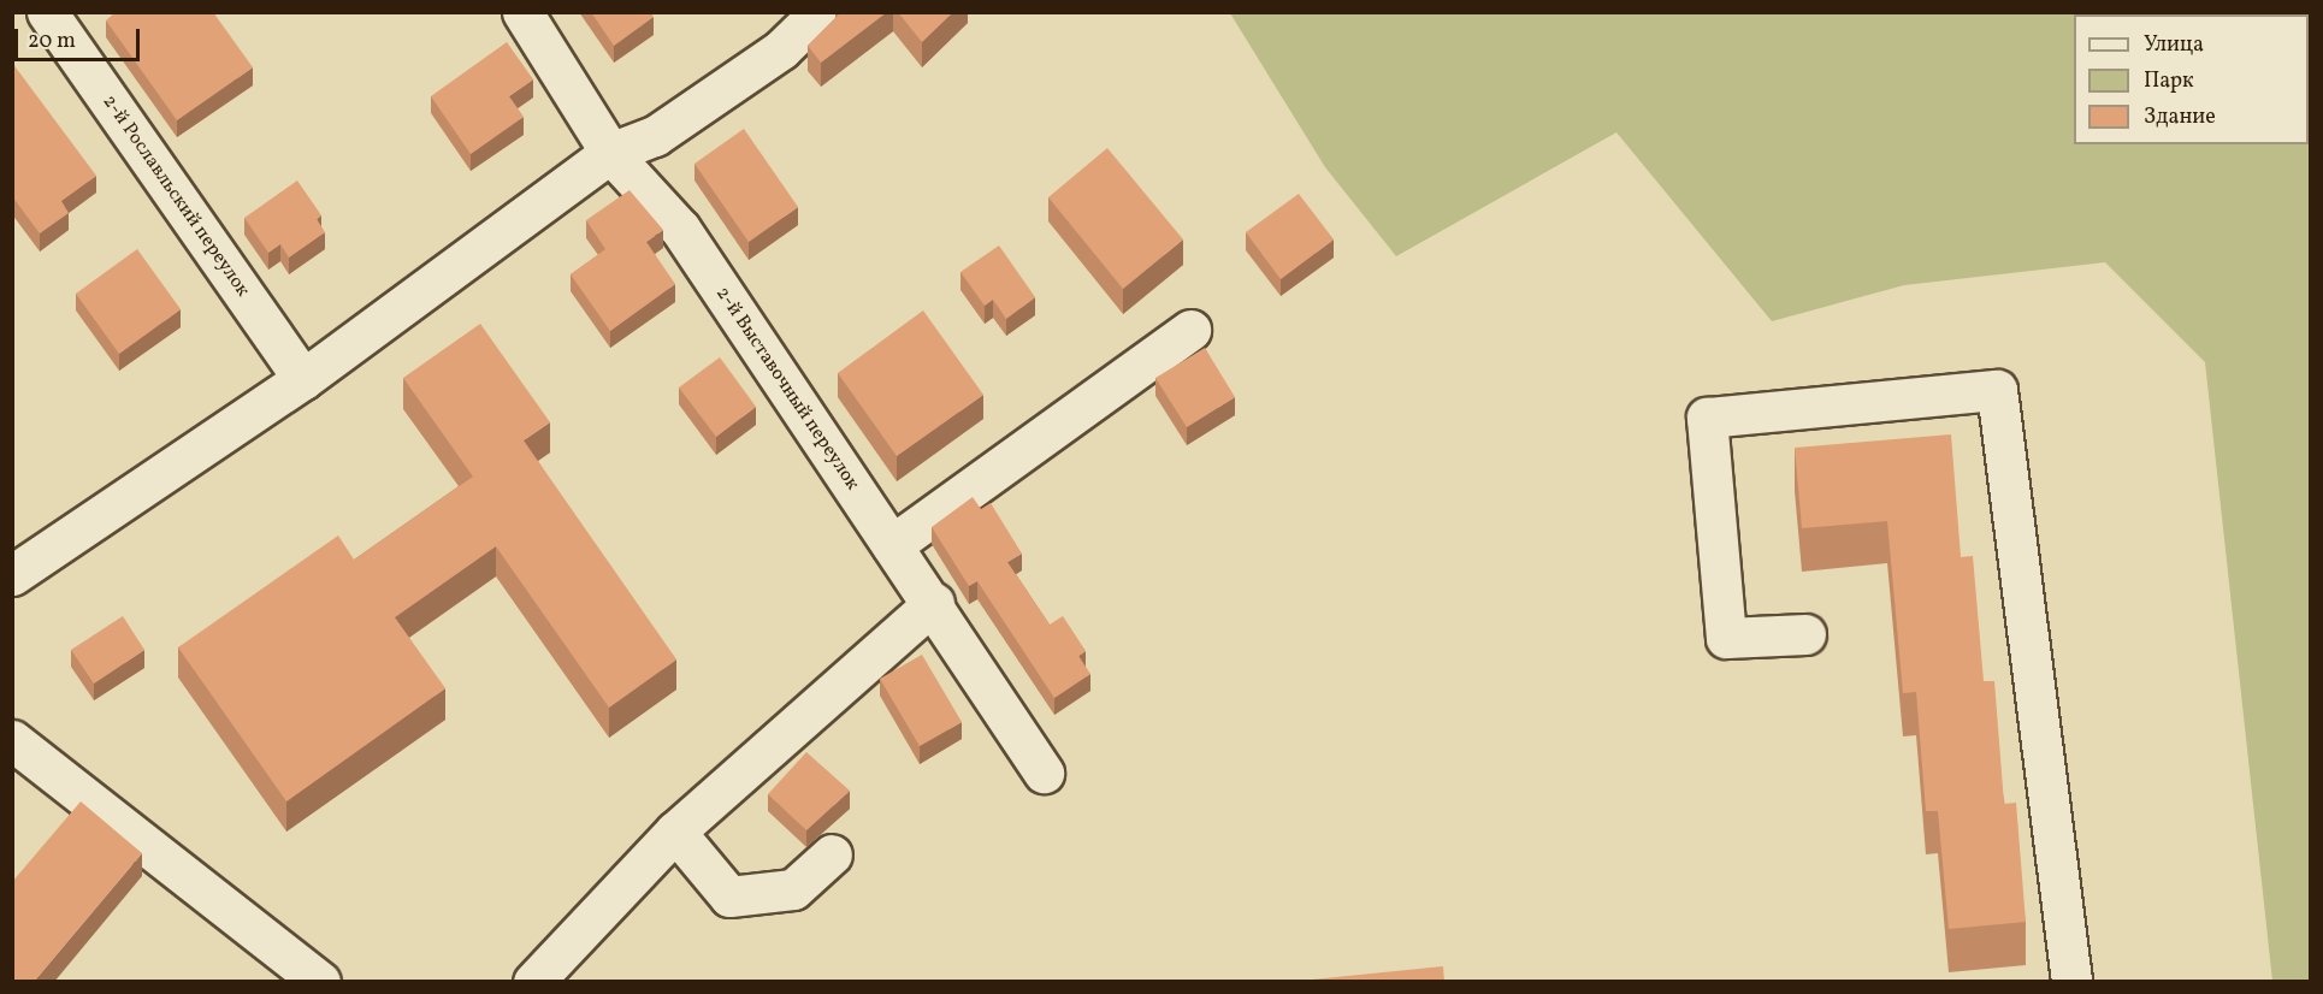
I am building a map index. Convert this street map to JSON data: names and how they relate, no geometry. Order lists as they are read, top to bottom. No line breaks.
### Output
{"streets":{"street":["2-й Рославльский переулок","2-й Выставочный переулок"]},"legend":["Улица","Парк","Здание"],"scale_bar":"20 m"}
